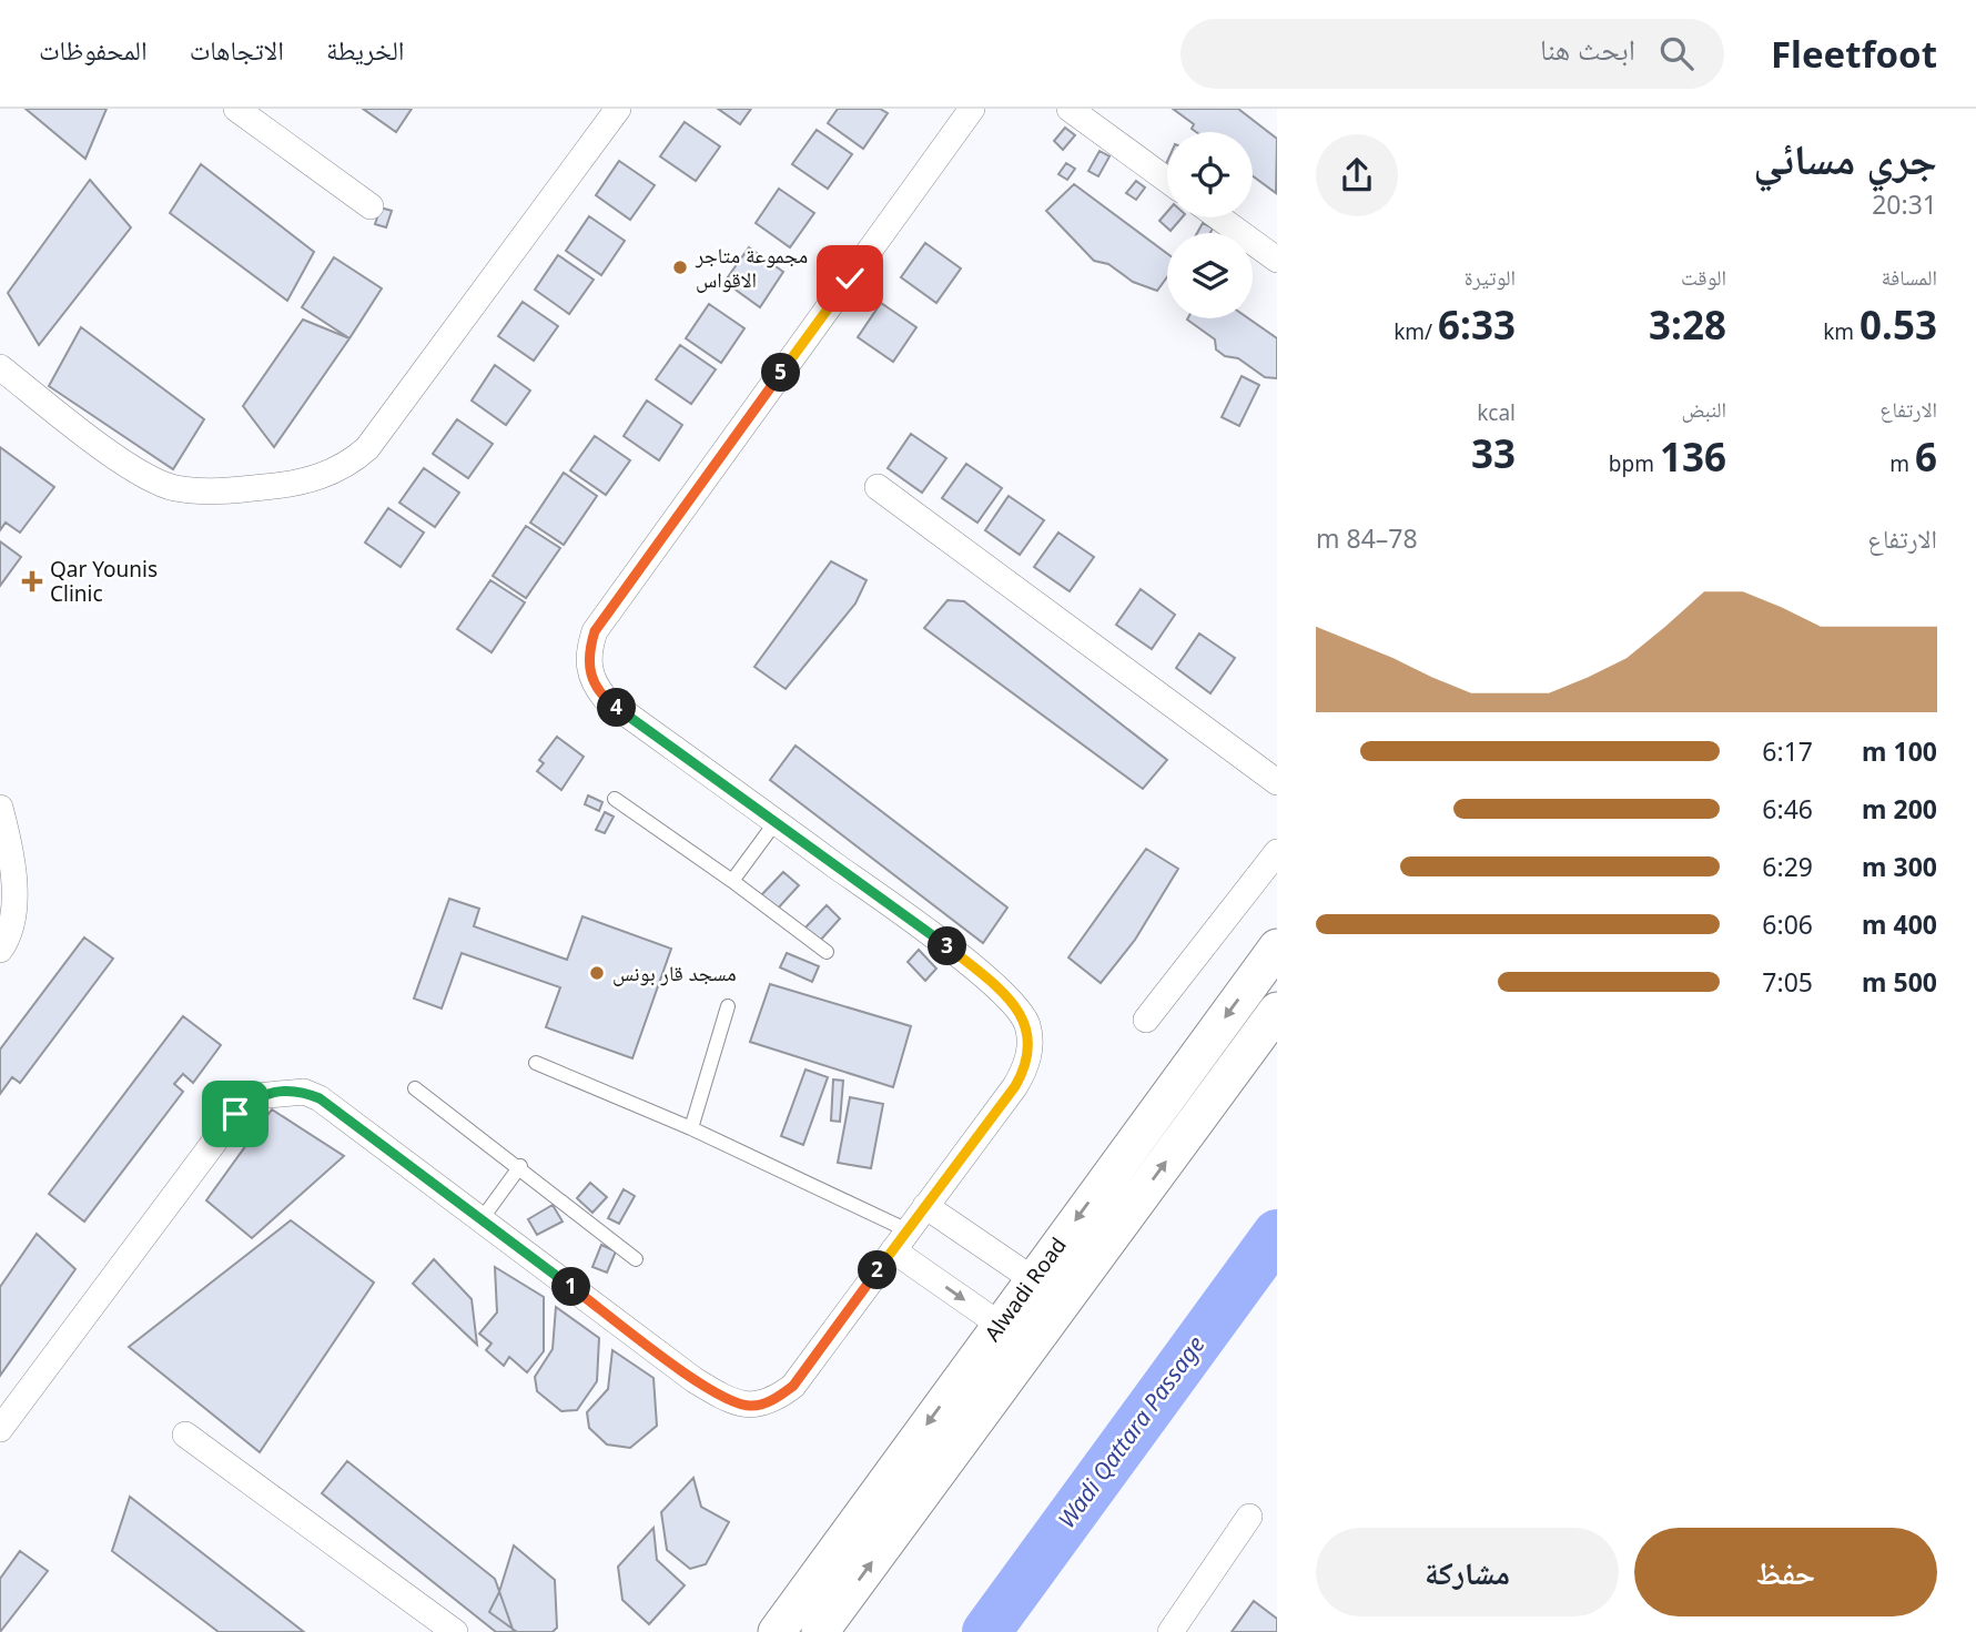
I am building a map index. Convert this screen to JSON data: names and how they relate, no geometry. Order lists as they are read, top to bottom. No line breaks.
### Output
{"streets":{"main road":["Alwadi Road"]},"water":["Wadi Qattara Passage"],"places":{"other":["مجموعة متاجر الاقواس","مسجد قار بونس"],"health":["Qar Younis Clinic"]},"page":{"header":"Fleetfoot","search":"ابحث هنا","nav":["الخريطة","الاتجاهات","المحفوظات"],"heading":["جري مسائي","20:31"],"stats":[["المسافة","0.53 km"],["الوقت","3:28"],["الوتيرة","6:33 /km"],["الارتفاع","6 m"],["النبض","136 bpm"],["kcal","33"]],"pins":["5","4","3","2","1"],"chart":["الارتفاع","78–84 m"],"list":[{"name":"100 m","note":"6:17"},{"name":"200 m","note":"6:46"},{"name":"300 m","note":"6:29"},{"name":"400 m","note":"6:06"},{"name":"500 m","note":"7:05"}],"buttons":["حفظ","مشاركة"]}}
